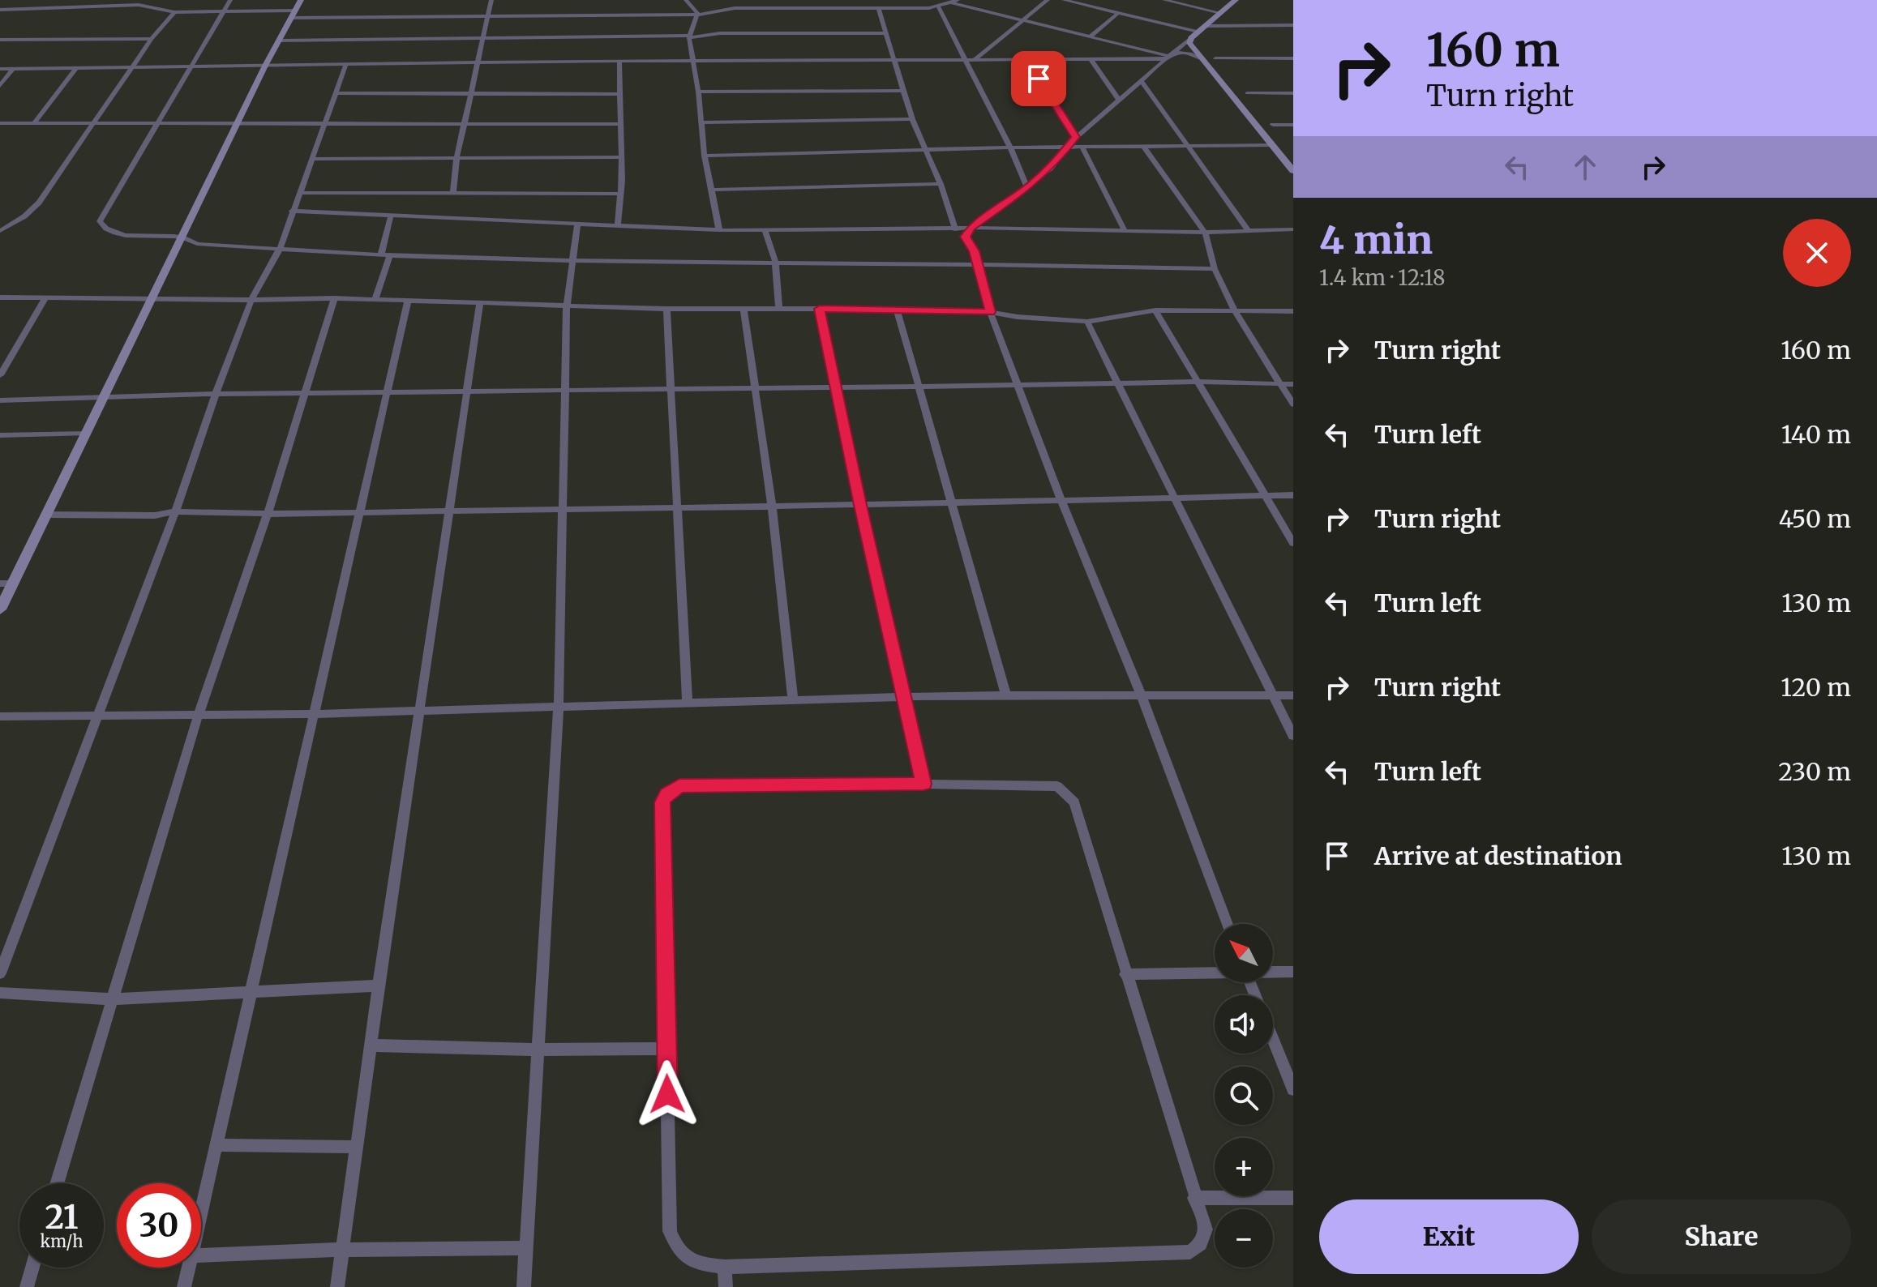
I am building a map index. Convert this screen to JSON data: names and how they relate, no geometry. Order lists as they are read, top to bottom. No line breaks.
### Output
{"north":"top left","page":{"turn":["160 m","Turn right"],"heading":["4 min","1.4 km · 12:18"],"list":[{"name":"Turn right","value":"160 m"},{"name":"Turn left","value":"140 m"},{"name":"Turn right","value":"450 m"},{"name":"Turn left","value":"130 m"},{"name":"Turn right","value":"120 m"},{"name":"Turn left","value":"230 m"},{"name":"Arrive at destination","value":"130 m"}],"map_buttons":["+","−"],"speed":"21 km/h","limit":"30","buttons":["Exit","Share"]}}
